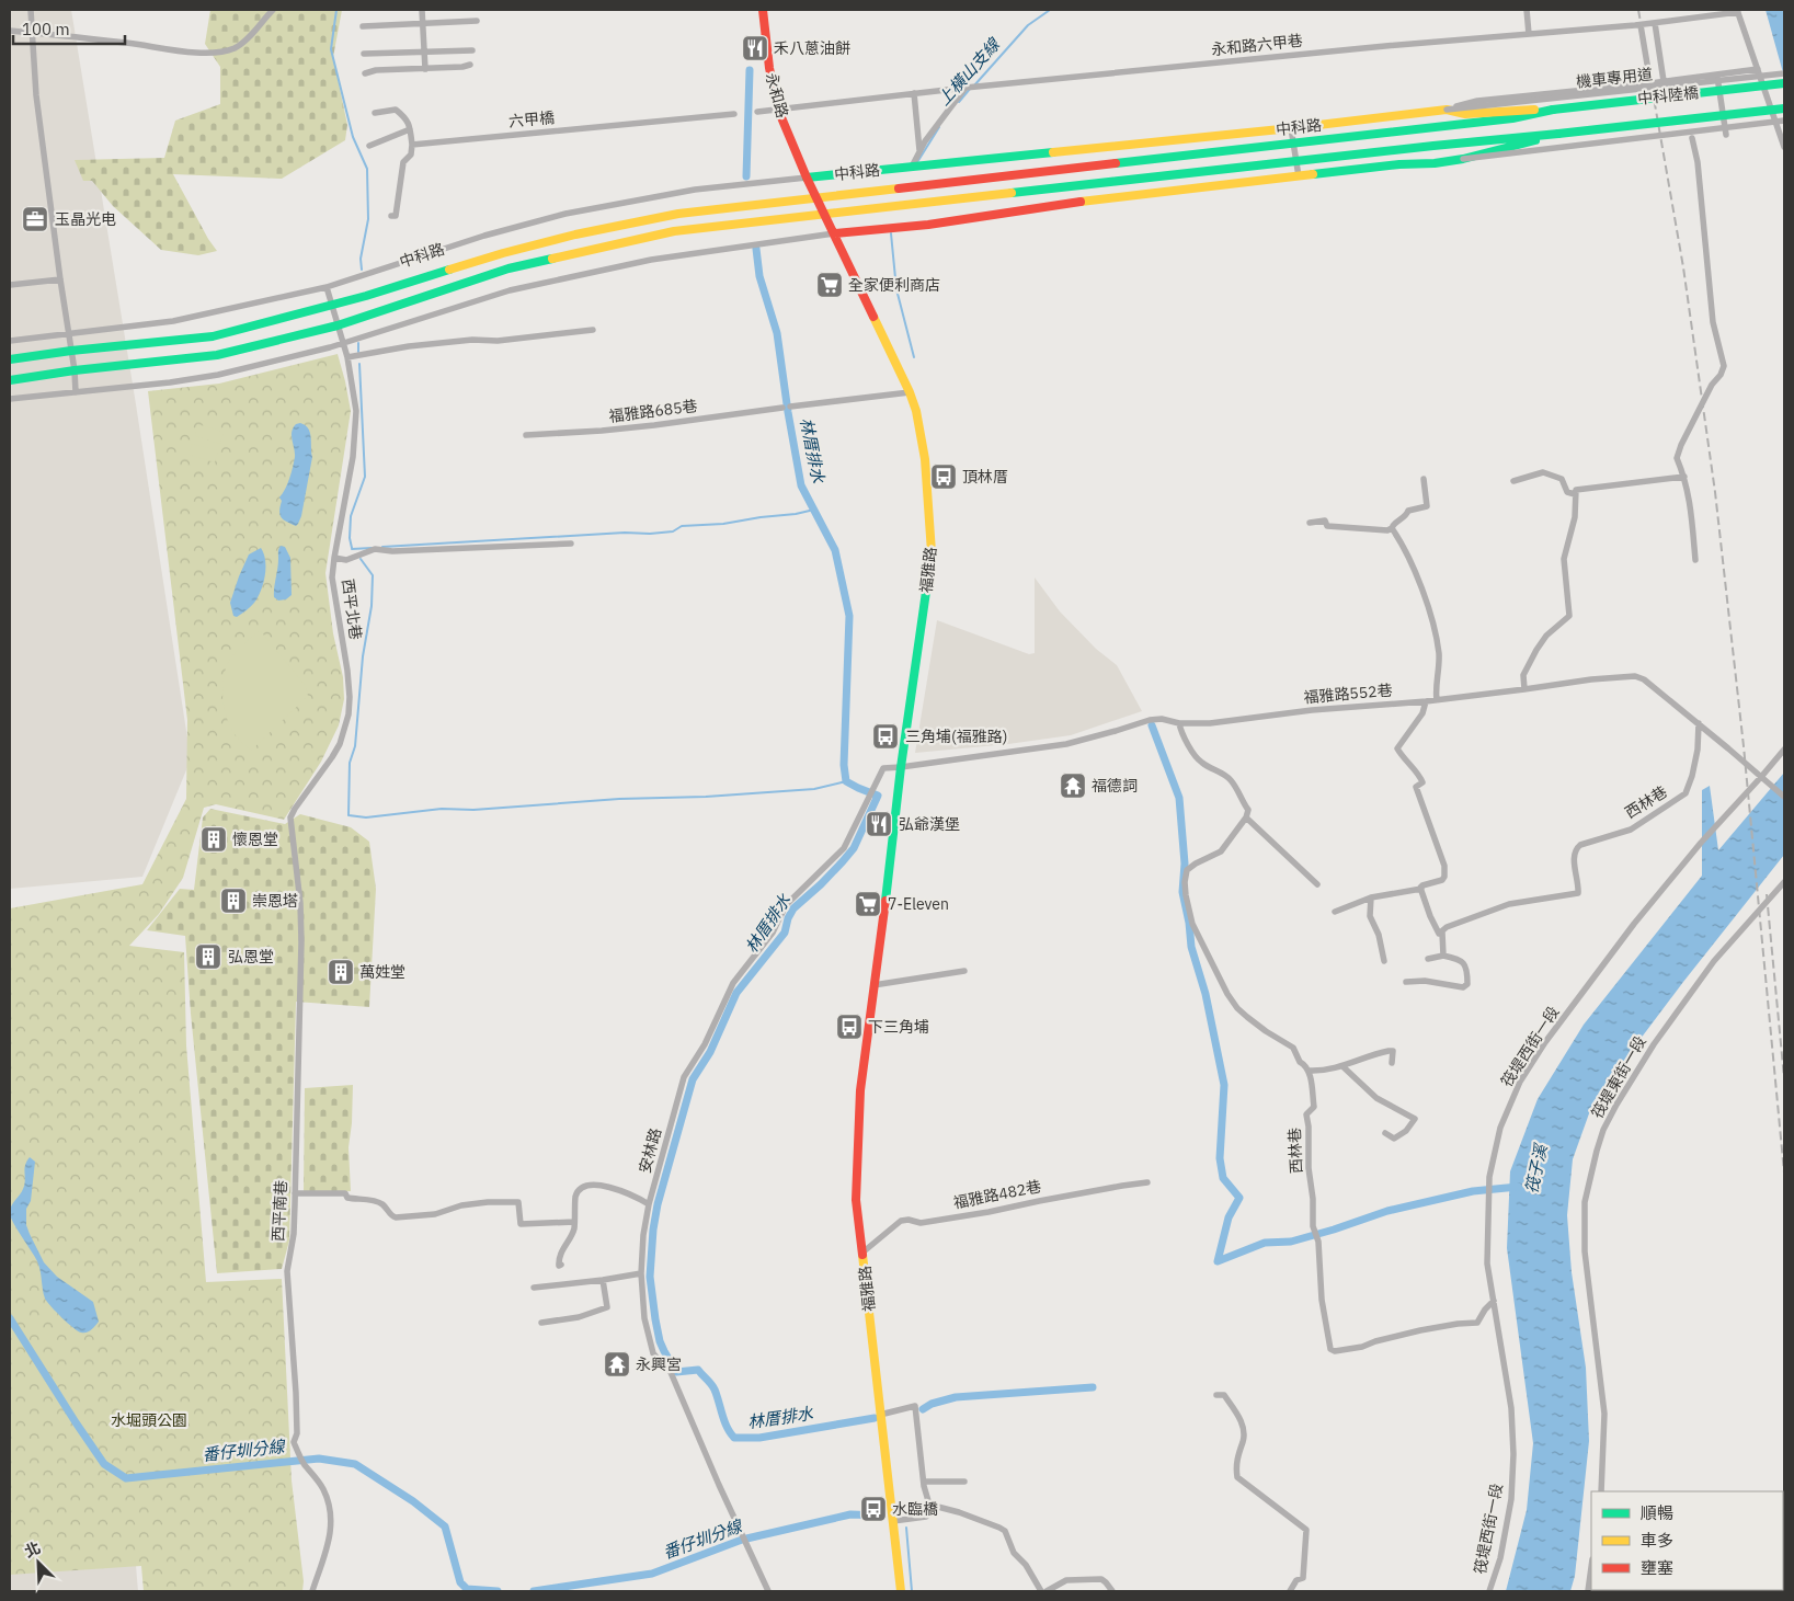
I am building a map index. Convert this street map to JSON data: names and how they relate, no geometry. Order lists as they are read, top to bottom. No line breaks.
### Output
{"streets":{"street":["永和路六甲巷","機車專用道","永和路","中科陸橋","六甲橋","中科路","福雅路685巷","福雅路","西平北巷","福雅路552巷","西林巷","筏堤西街一段","筏堤東街一段","安林路","福雅路482巷","西平南巷"]},"crossings":[["永和路六甲巷","永和路"],["機車專用道","中科路"],["永和路","中科路"],["永和路","福雅路"],["中科陸橋","中科路"],["中科路","福雅路"],["中科路","西平北巷"],["福雅路","福雅路552巷"],["福雅路","安林路"],["福雅路","福雅路482巷"],["西平北巷","西平南巷"],["福雅路552巷","西林巷"],["福雅路552巷","筏堤西街一段"],["福雅路552巷","安林路"],["西林巷","筏堤西街一段"]],"water":["上橫山支線","林厝排水","筏子溪","番仔圳分線"],"parks":["水堀頭公園"],"places":{"restaurant":["禾八蔥油餅","弘爺漢堡"],"office":["玉晶光电"],"supermarket":["全家便利商店","7-Eleven"],"bus stop":["頂林厝","三角埔(福雅路)","下三角埔","水臨橋"],"temple":["福德詞","永興宮"],"building":["懷恩堂","崇恩塔","弘恩堂","萬姓堂"]},"legend":["順暢","車多","壅塞"],"scale_bar":"100 m","north":"top left"}
